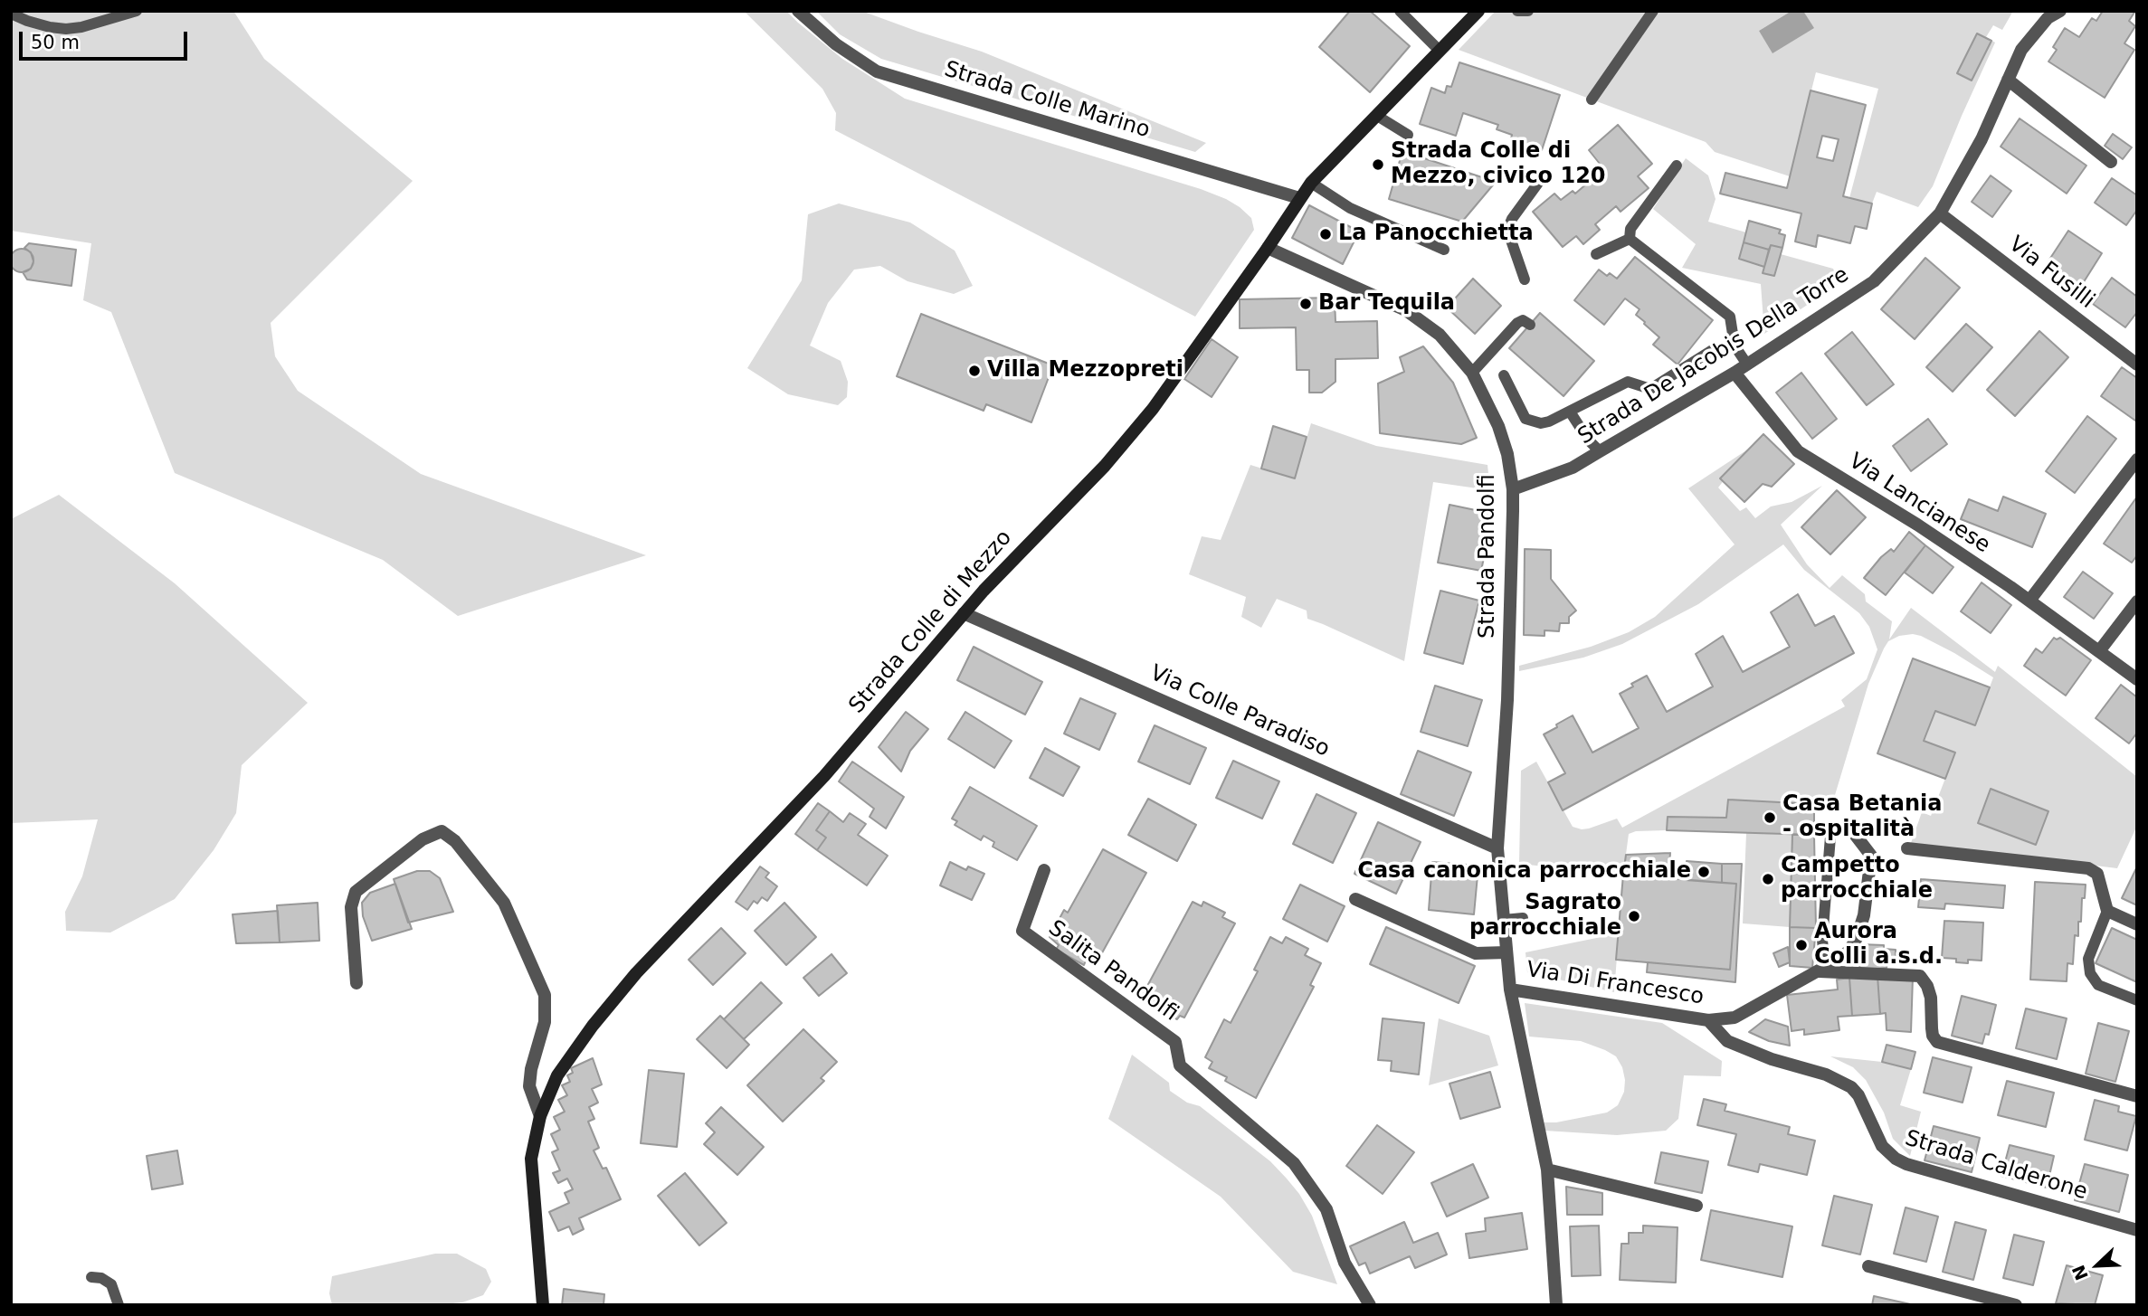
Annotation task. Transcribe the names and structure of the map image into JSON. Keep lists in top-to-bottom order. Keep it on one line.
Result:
{"streets":{"street":["Strada Colle Marino","Via Fusilli","Strada De Jacobis Della Torre","Via Lancianese","Strada Pandolfi","Strada Colle di Mezzo","Via Colle Paradiso","Salita Pandolfi","Via Di Francesco","Strada Calderone"]},"crossings":[["Strada Colle Marino","Strada Colle di Mezzo"],["Via Fusilli","Strada De Jacobis Della Torre"],["Strada De Jacobis Della Torre","Via Lancianese"],["Strada De Jacobis Della Torre","Strada Pandolfi"],["Strada Pandolfi","Strada Colle di Mezzo"],["Strada Pandolfi","Via Colle Paradiso"],["Strada Pandolfi","Via Di Francesco"],["Strada Colle di Mezzo","Via Colle Paradiso"],["Via Di Francesco","Strada Calderone"]],"places":["Strada Colle di Mezzo, civico 120","La Panocchietta","Bar Tequila","Villa Mezzopreti","Casa Betania - ospitalità","Casa canonica parrocchiale","Campetto parrocchiale","Sagrato parrocchiale","Aurora Colli a.s.d."],"scale_bar":"50 m","north":"bottom left"}
